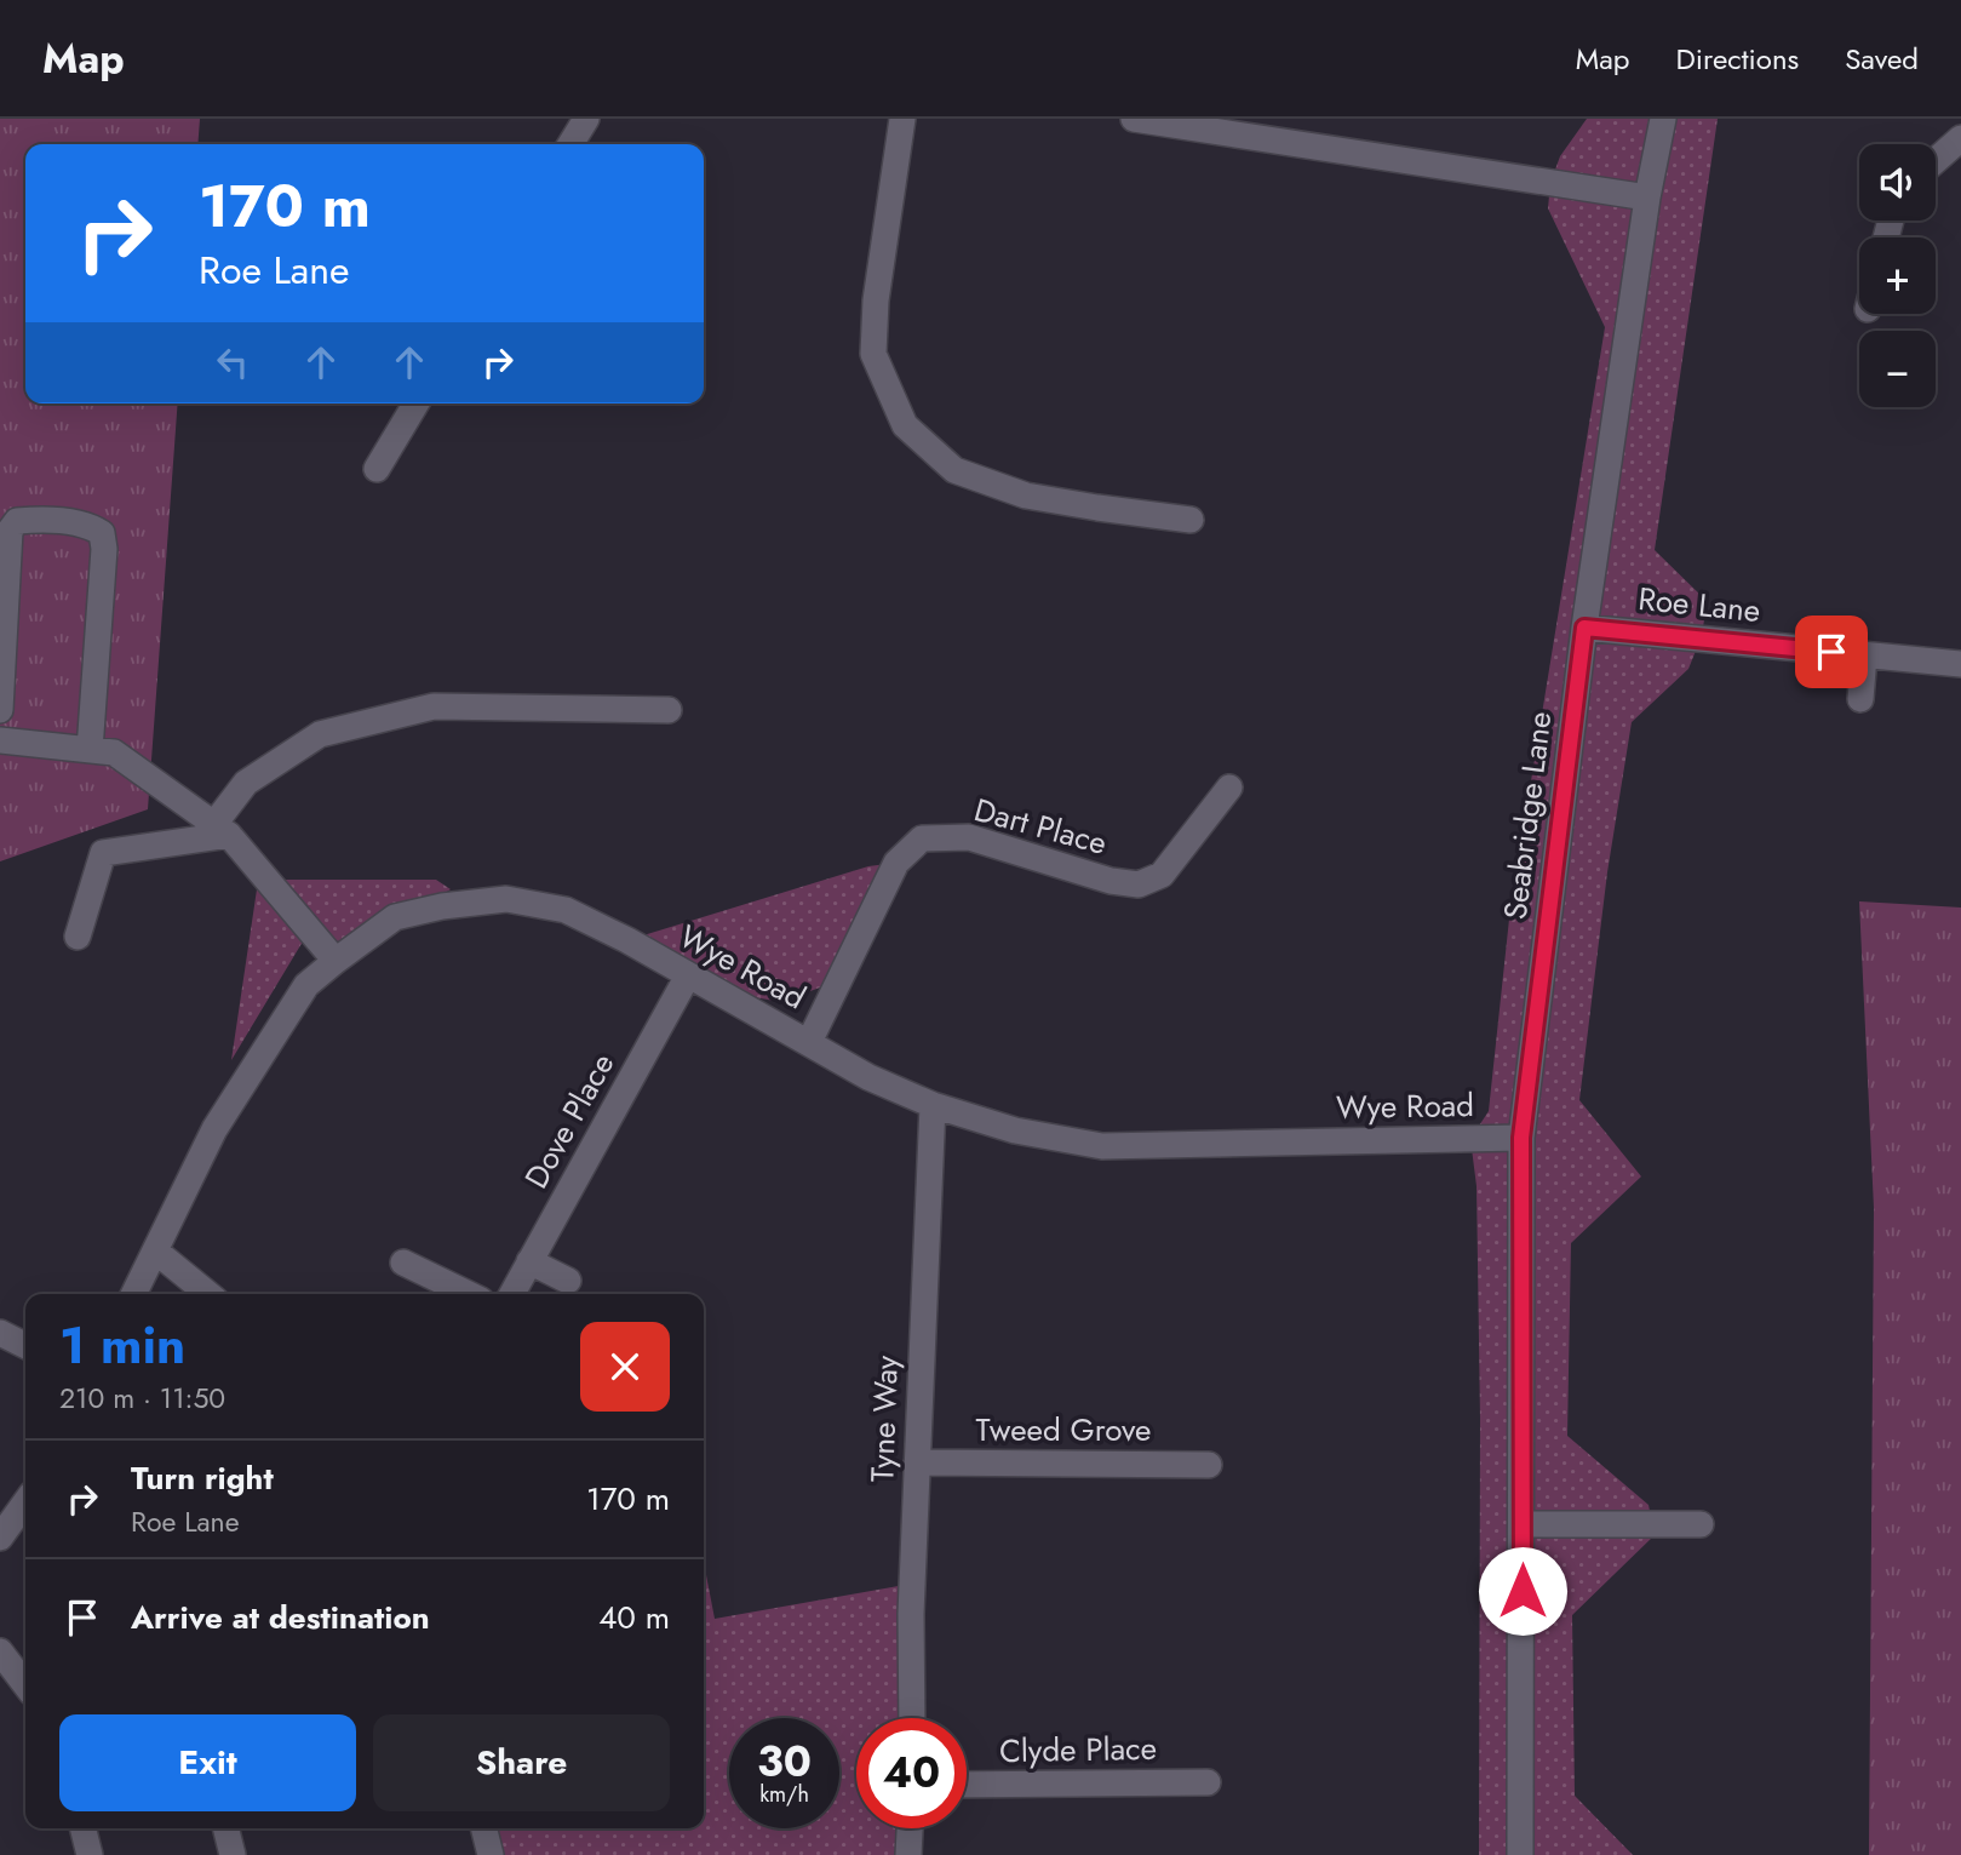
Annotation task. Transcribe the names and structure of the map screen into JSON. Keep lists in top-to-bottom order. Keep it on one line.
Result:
{"streets":{"street":["Roe Lane","Seabridge Lane","Dart Place","Wye Road","Dove Place","Tyne Way","Tweed Grove","Clyde Place"]},"crossings":[["Roe Lane","Seabridge Lane"],["Seabridge Lane","Wye Road"],["Dart Place","Wye Road"],["Wye Road","Dove Place"],["Wye Road","Tyne Way"],["Tyne Way","Tweed Grove"]],"page":{"header":"Map","nav":["Map","Directions","Saved"],"map_buttons":["+","−"],"turn":["170 m","Roe Lane"],"heading":["1 min","210 m · 11:50"],"list":[{"name":"Turn right","note":"Roe Lane","value":"170 m"},{"name":"Arrive at destination","value":"40 m"}],"buttons":["Exit","Share"],"speed":"30 km/h","limit":"40"}}
